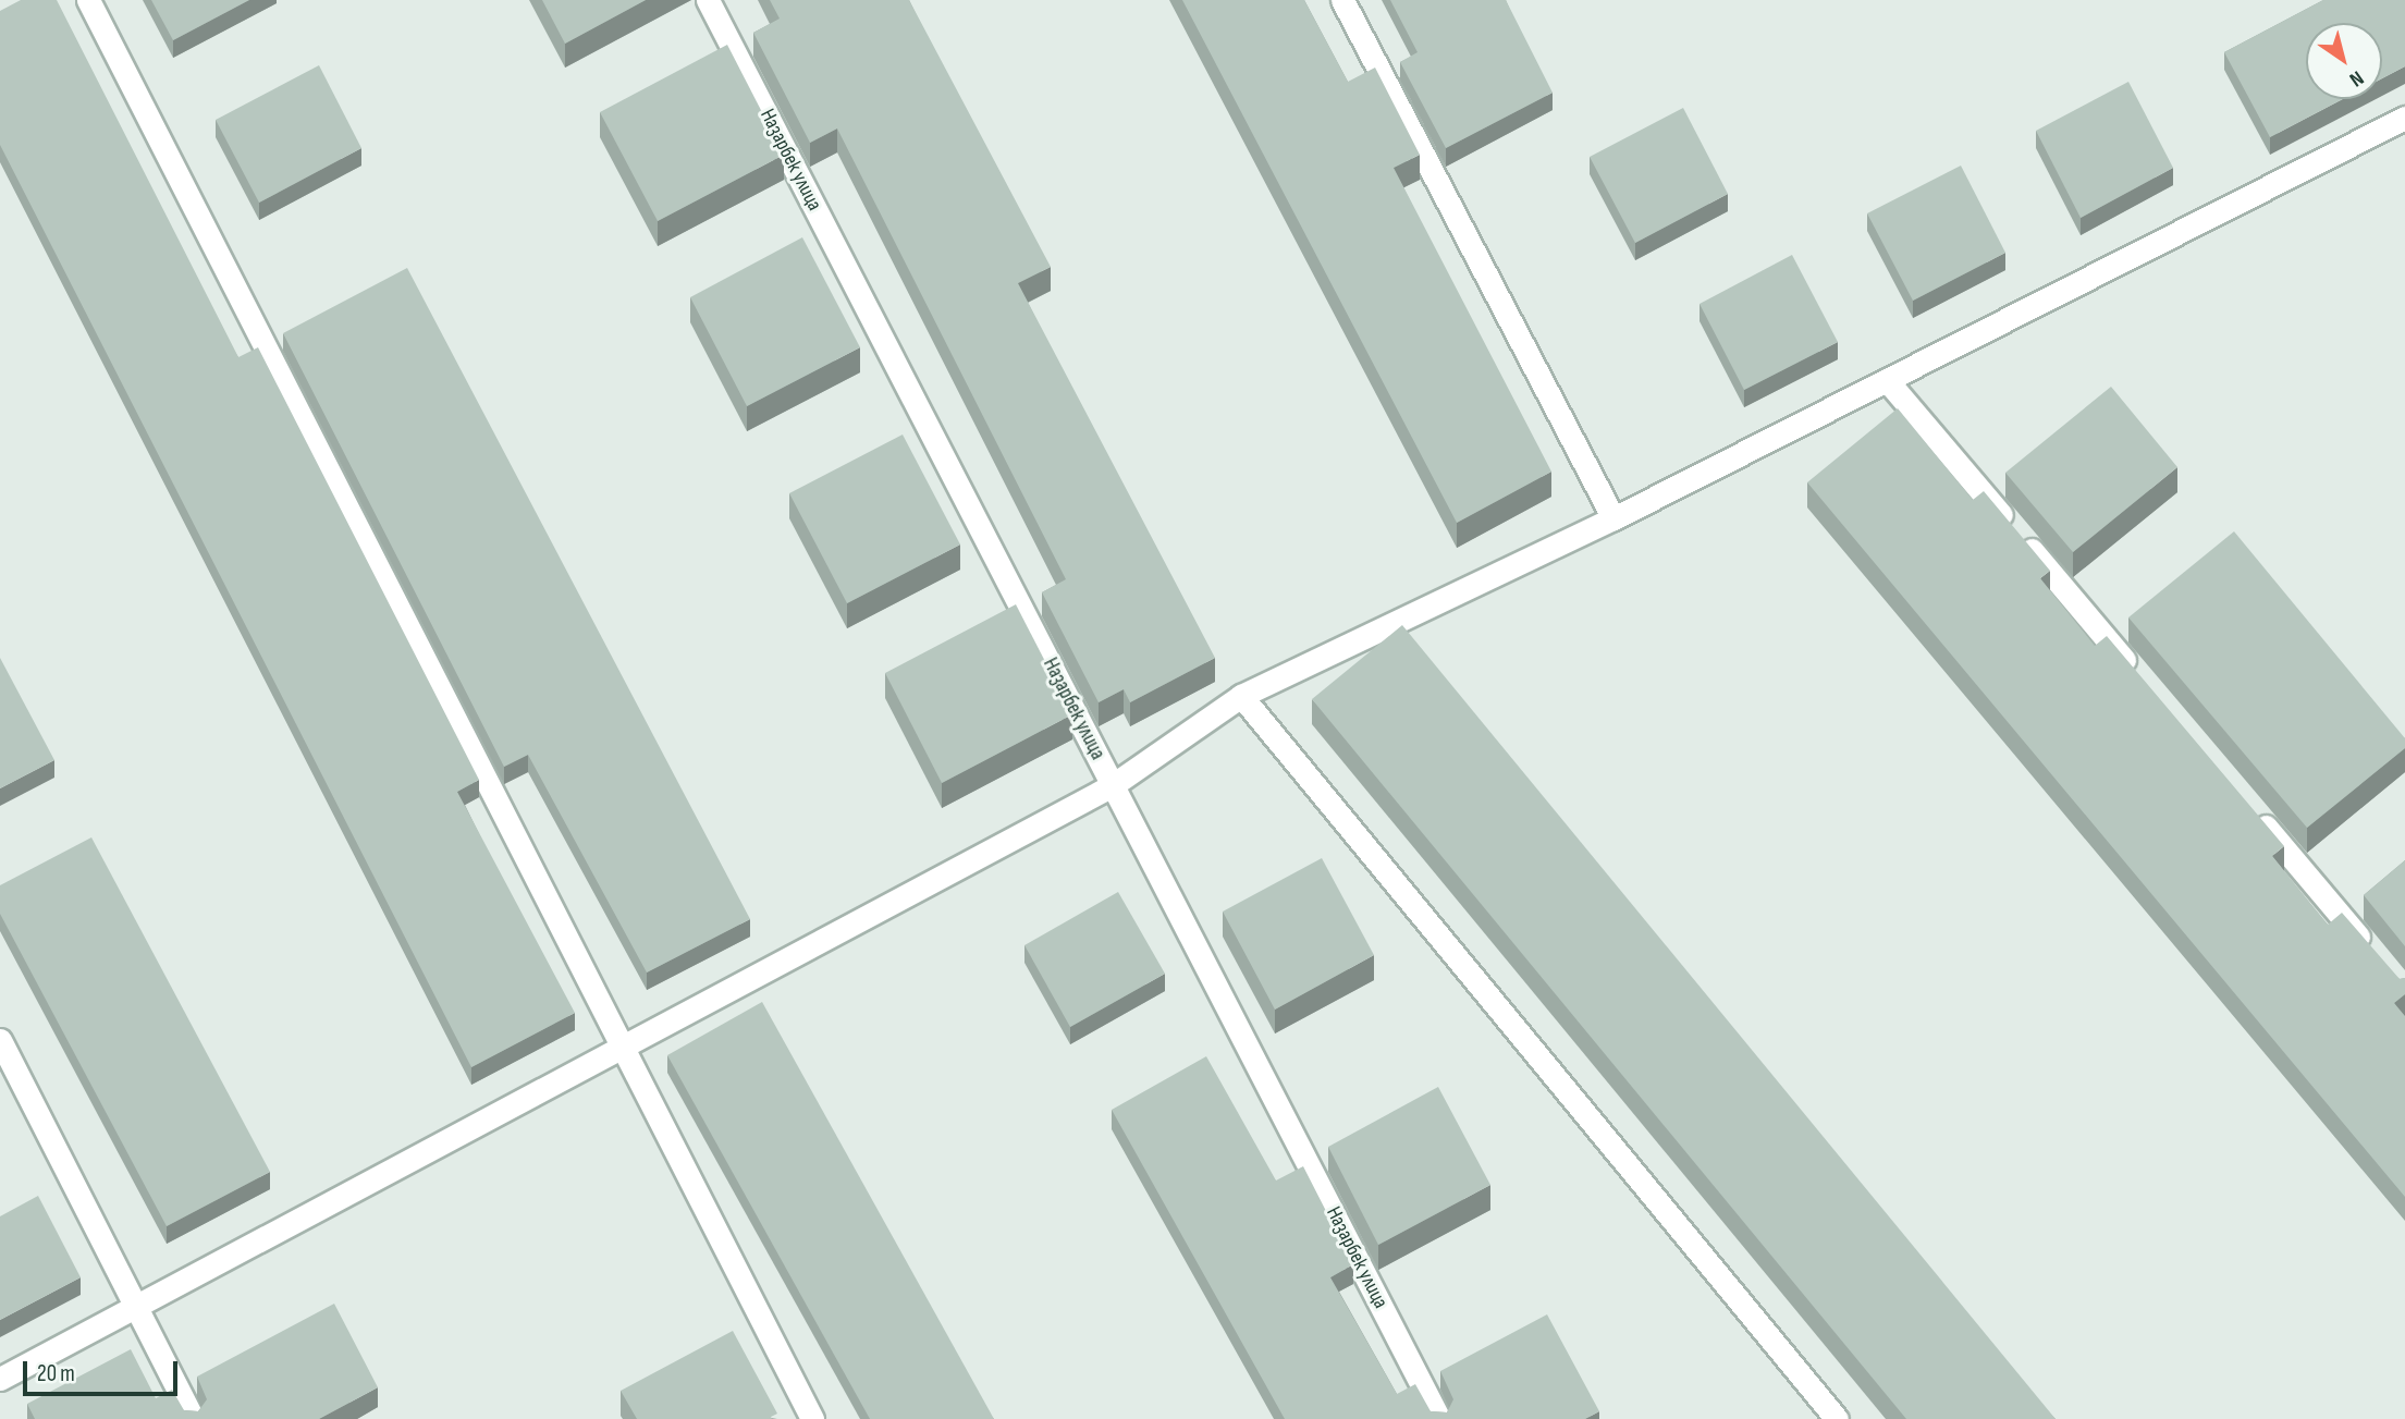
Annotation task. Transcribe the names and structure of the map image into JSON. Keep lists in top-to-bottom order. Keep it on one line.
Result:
{"streets":{"street":["Назарбек улица"]},"scale_bar":"20 m","north":"bottom right"}
